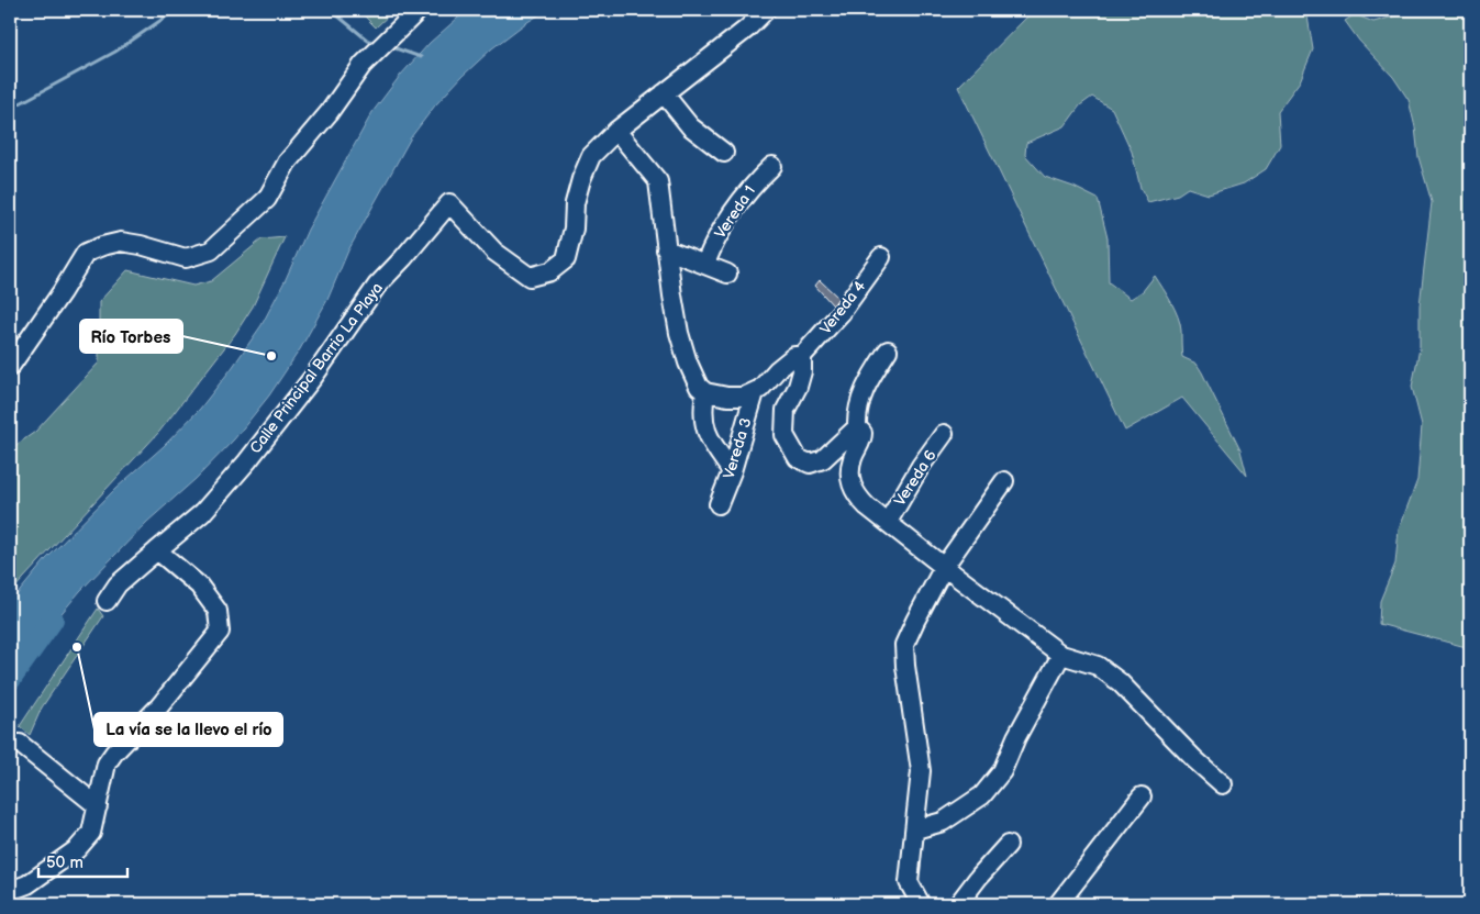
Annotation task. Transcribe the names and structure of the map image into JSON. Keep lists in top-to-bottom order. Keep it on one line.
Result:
{"streets":{"street":["Vereda 1","Vereda 4","Calle Principal Barrio La Playa","Vereda 3","Vereda 6"]},"crossings":[["Vereda 4","Vereda 3"]],"places":["Río Torbes","La vía se la llevo el río"],"scale_bar":"50 m"}
